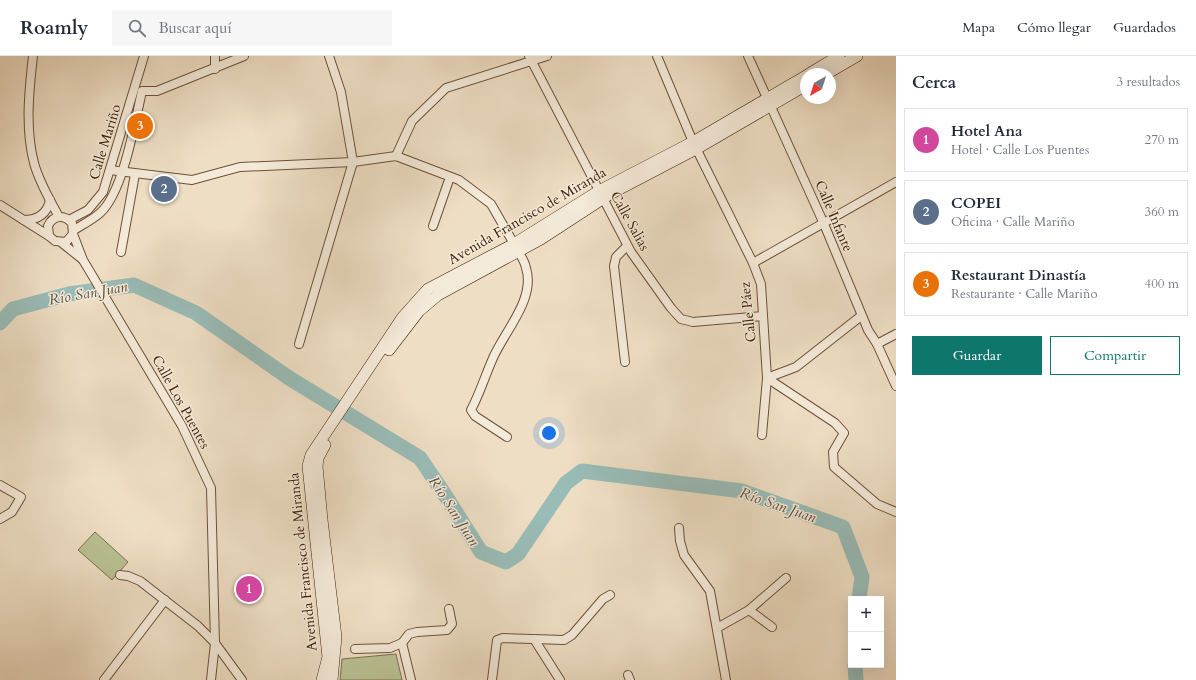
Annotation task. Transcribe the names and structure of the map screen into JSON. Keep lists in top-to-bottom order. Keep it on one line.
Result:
{"streets":{"main road":["Avenida Francisco de Miranda"],"street":["Calle Mariño","Calle Infante","Calle Salias","Calle Páez","Calle Los Puentes"]},"crossings":[["Avenida Francisco de Miranda","Calle Infante"],["Avenida Francisco de Miranda","Calle Salias"],["Avenida Francisco de Miranda","Calle Páez"],["Calle Salias","Calle Páez"]],"water":["Río San Juan"],"north":"bottom left","page":{"header":"Roamly","search":"Buscar aquí","nav":["Mapa","Cómo llegar","Guardados"],"heading":["Cerca","3 resultados"],"list":[{"mark":"1","name":"Hotel Ana","note":"Hotel · Calle Los Puentes","value":"270 m"},{"mark":"2","name":"COPEI","note":"Oficina · Calle Mariño","value":"360 m"},{"mark":"3","name":"Restaurant Dinastía","note":"Restaurante · Calle Mariño","value":"400 m"}],"pins":["3","2","1"],"buttons":["Guardar","Compartir"],"map_buttons":["+","−"]}}
